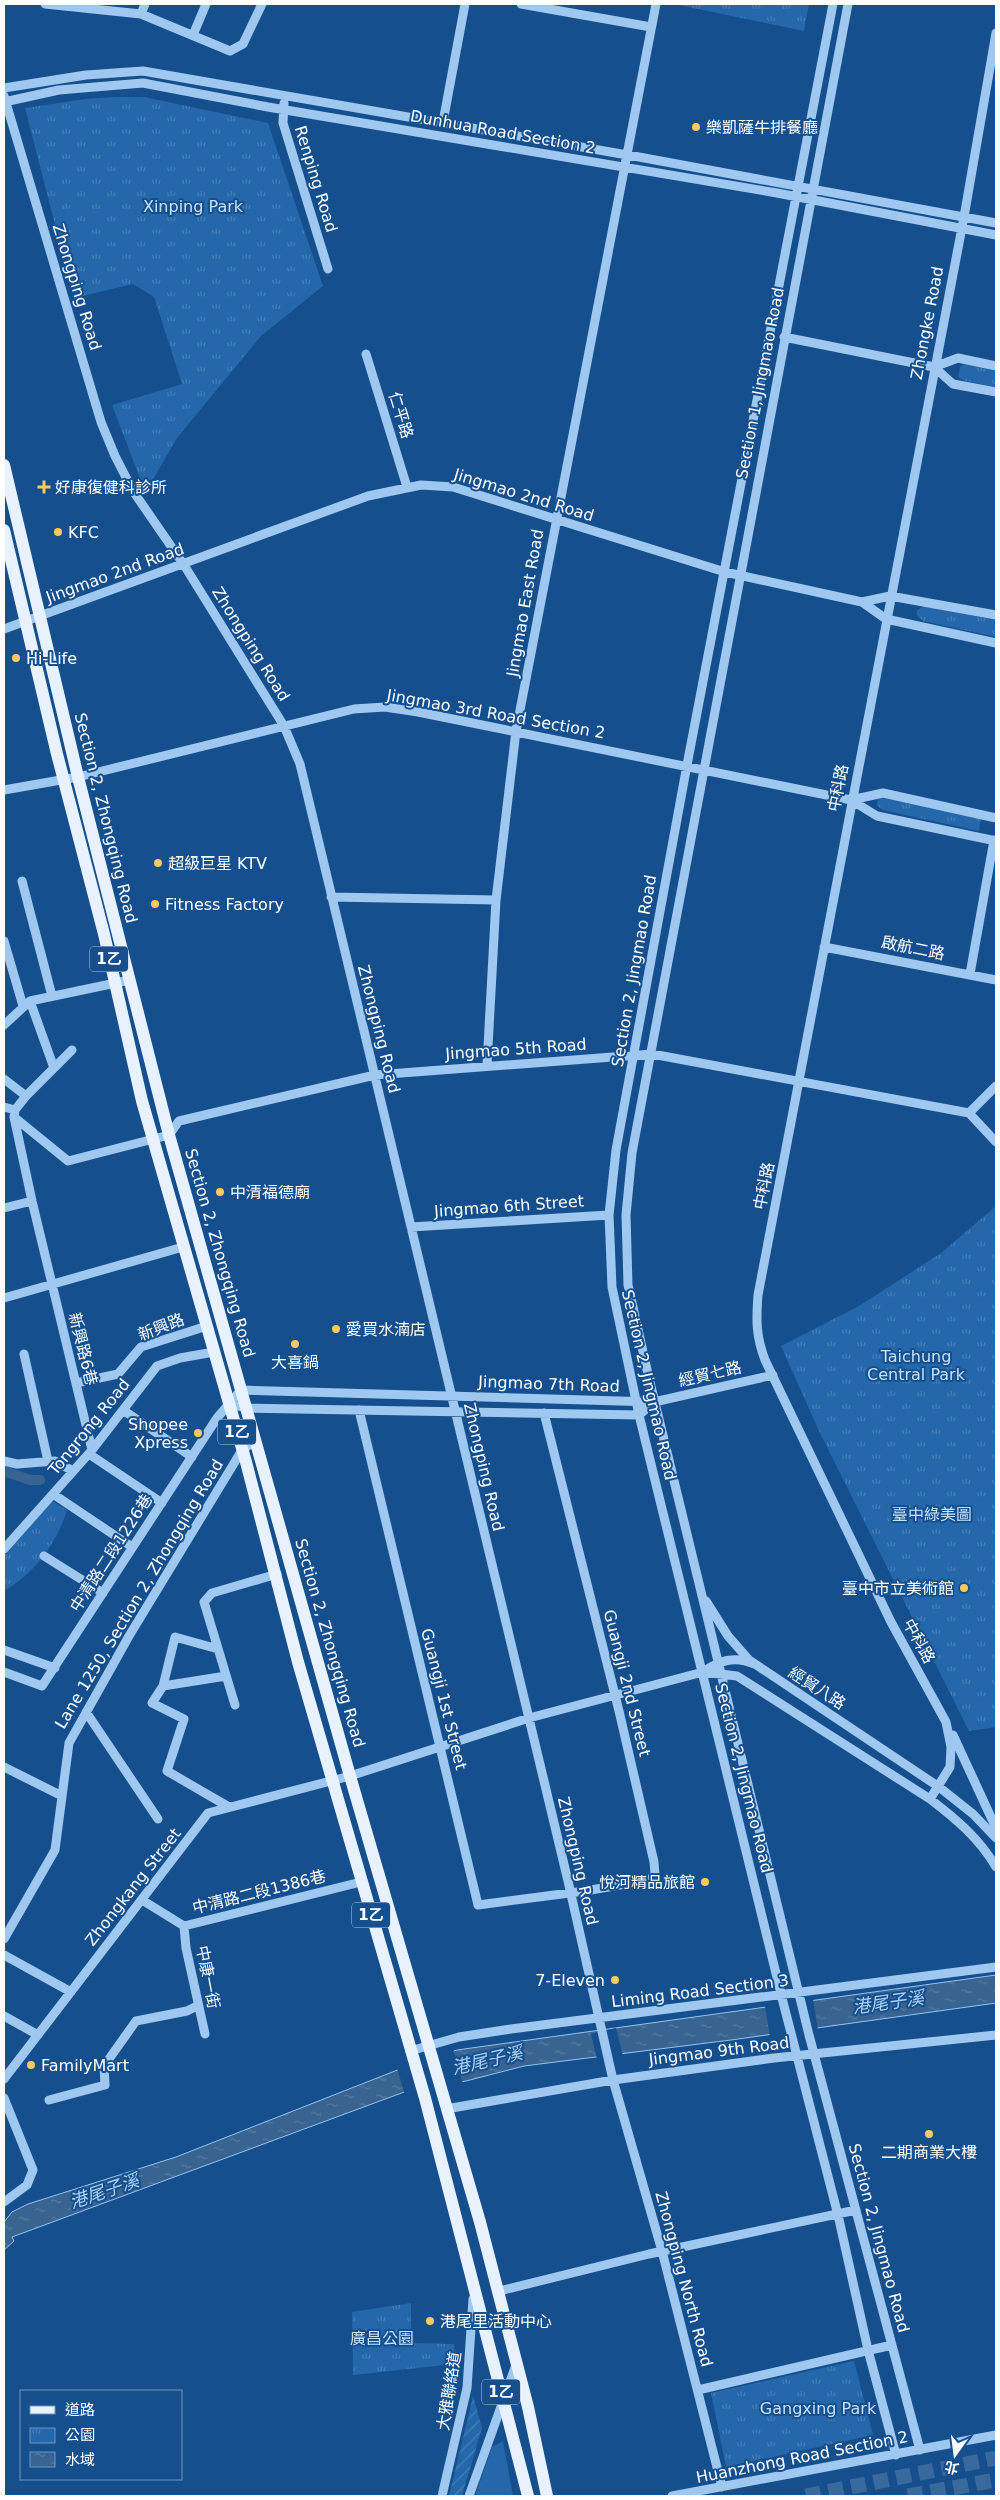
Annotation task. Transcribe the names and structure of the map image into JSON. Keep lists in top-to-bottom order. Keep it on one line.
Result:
{"streets":{"main road":["Section 2, Zhongqing Road","1乙"],"street":["Dunhua Road Section 2","Renping Road","Zhongping Road","Zhongke Road","Section 1, Jingmao Road","仁平路","Jingmao 2nd Road","Jingmao East Road","Jingmao 3rd Road Section 2","中科路","啟航二路","Section 2, Jingmao Road","Jingmao 5th Road","Jingmao 6th Street","新興路","新興路6巷","經貿七路","Jingmao 7th Road","Tongrong Road","中清路二段1226巷","Lane 1250, Section 2, Zhongqing Road","Guangji 2nd Street","經貿八路","Guangji 1st Street","Zhongkang Street","中清路二段1386巷","中康一街","Liming Road Section 3","Jingmao 9th Road","Zhongping North Road","大雅聯絡道","Huanzhong Road Section 2"]},"crossings":[["Dunhua Road Section 2","Renping Road"],["Dunhua Road Section 2","Zhongping Road"],["Dunhua Road Section 2","Zhongke Road"],["Dunhua Road Section 2","Section 1, Jingmao Road"],["Dunhua Road Section 2","Jingmao East Road"],["Zhongping Road","Jingmao 2nd Road"],["Zhongping Road","Jingmao 3rd Road Section 2"],["Zhongping Road","Jingmao 5th Road"],["Zhongping Road","Jingmao 6th Street"],["Zhongping Road","Jingmao 7th Road"],["Zhongping Road","Guangji 2nd Street"],["Zhongping Road","Guangji 1st Street"],["Zhongping Road","Zhongkang Street"],["Zhongping Road","Liming Road Section 3"],["Zhongping Road","Zhongping North Road"],["Zhongke Road","Jingmao 2nd Road"],["Zhongke Road","中科路"],["Section 1, Jingmao Road","Jingmao 2nd Road"],["Section 1, Jingmao Road","Jingmao 3rd Road Section 2"],["Section 1, Jingmao Road","Section 2, Jingmao Road"],["仁平路","Jingmao 2nd Road"],["Jingmao 2nd Road","Jingmao East Road"],["Jingmao 2nd Road","中科路"],["Jingmao 2nd Road","Section 2, Zhongqing Road"],["Jingmao East Road","Jingmao 3rd Road Section 2"],["Jingmao East Road","Jingmao 5th Road"],["Jingmao 3rd Road Section 2","中科路"],["Jingmao 3rd Road Section 2","Section 2, Zhongqing Road"],["Jingmao 3rd Road Section 2","Section 2, Jingmao Road"],["中科路","啟航二路"],["中科路","Jingmao 5th Road"],["中科路","經貿七路"],["中科路","經貿八路"],["Section 2, Zhongqing Road","1乙"],["Section 2, Zhongqing Road","Jingmao 5th Road"],["Section 2, Zhongqing Road","新興路"],["Section 2, Zhongqing Road","Jingmao 7th Road"],["Section 2, Zhongqing Road","Tongrong Road"],["Section 2, Zhongqing Road","中清路二段1226巷"],["Section 2, Zhongqing Road","Lane 1250, Section 2, Zhongqing Road"],["Section 2, Zhongqing Road","Zhongkang Street"],["Section 2, Zhongqing Road","中清路二段1386巷"],["Section 2, Zhongqing Road","Liming Road Section 3"],["1乙","Liming Road Section 3"],["1乙","Jingmao 9th Road"],["1乙","大雅聯絡道"],["Section 2, Jingmao Road","Jingmao 5th Road"],["Section 2, Jingmao Road","Jingmao 6th Street"],["Section 2, Jingmao Road","經貿七路"],["Section 2, Jingmao Road","Jingmao 7th Road"],["Section 2, Jingmao Road","經貿八路"],["Section 2, Jingmao Road","Zhongkang Street"],["Section 2, Jingmao Road","Liming Road Section 3"],["Section 2, Jingmao Road","Jingmao 9th Road"],["Section 2, Jingmao Road","Huanzhong Road Section 2"],["Jingmao 5th Road","新興路6巷"],["新興路","新興路6巷"],["新興路6巷","Tongrong Road"],["經貿七路","Jingmao 7th Road"],["Jingmao 7th Road","中清路二段1226巷"],["Jingmao 7th Road","Guangji 2nd Street"],["Jingmao 7th Road","Guangji 1st Street"],["Guangji 2nd Street","Guangji 1st Street"],["Guangji 2nd Street","Zhongkang Street"],["Guangji 1st Street","Zhongkang Street"],["Zhongkang Street","中清路二段1386巷"],["中清路二段1386巷","中康一街"],["Jingmao 9th Road","Zhongping North Road"],["Zhongping North Road","Huanzhong Road Section 2"]],"water":["港尾子溪"],"parks":["Xinping Park","Taichung Central Park","臺中綠美圖","廣昌公園","Gangxing Park"],"places":{"other":["樂凱薩牛排餐廳","KFC","Hi-Life","超級巨星 KTV","Fitness Factory","中清福德廟","愛買水湳店","大喜鍋","Shopee Xpress","臺中市立美術館","悅河精品旅館","7-Eleven","FamilyMart","二期商業大樓","港尾里活動中心"],"health":["好康復健科診所"]},"legend":["道路","公園","水域"],"north":"bottom"}
